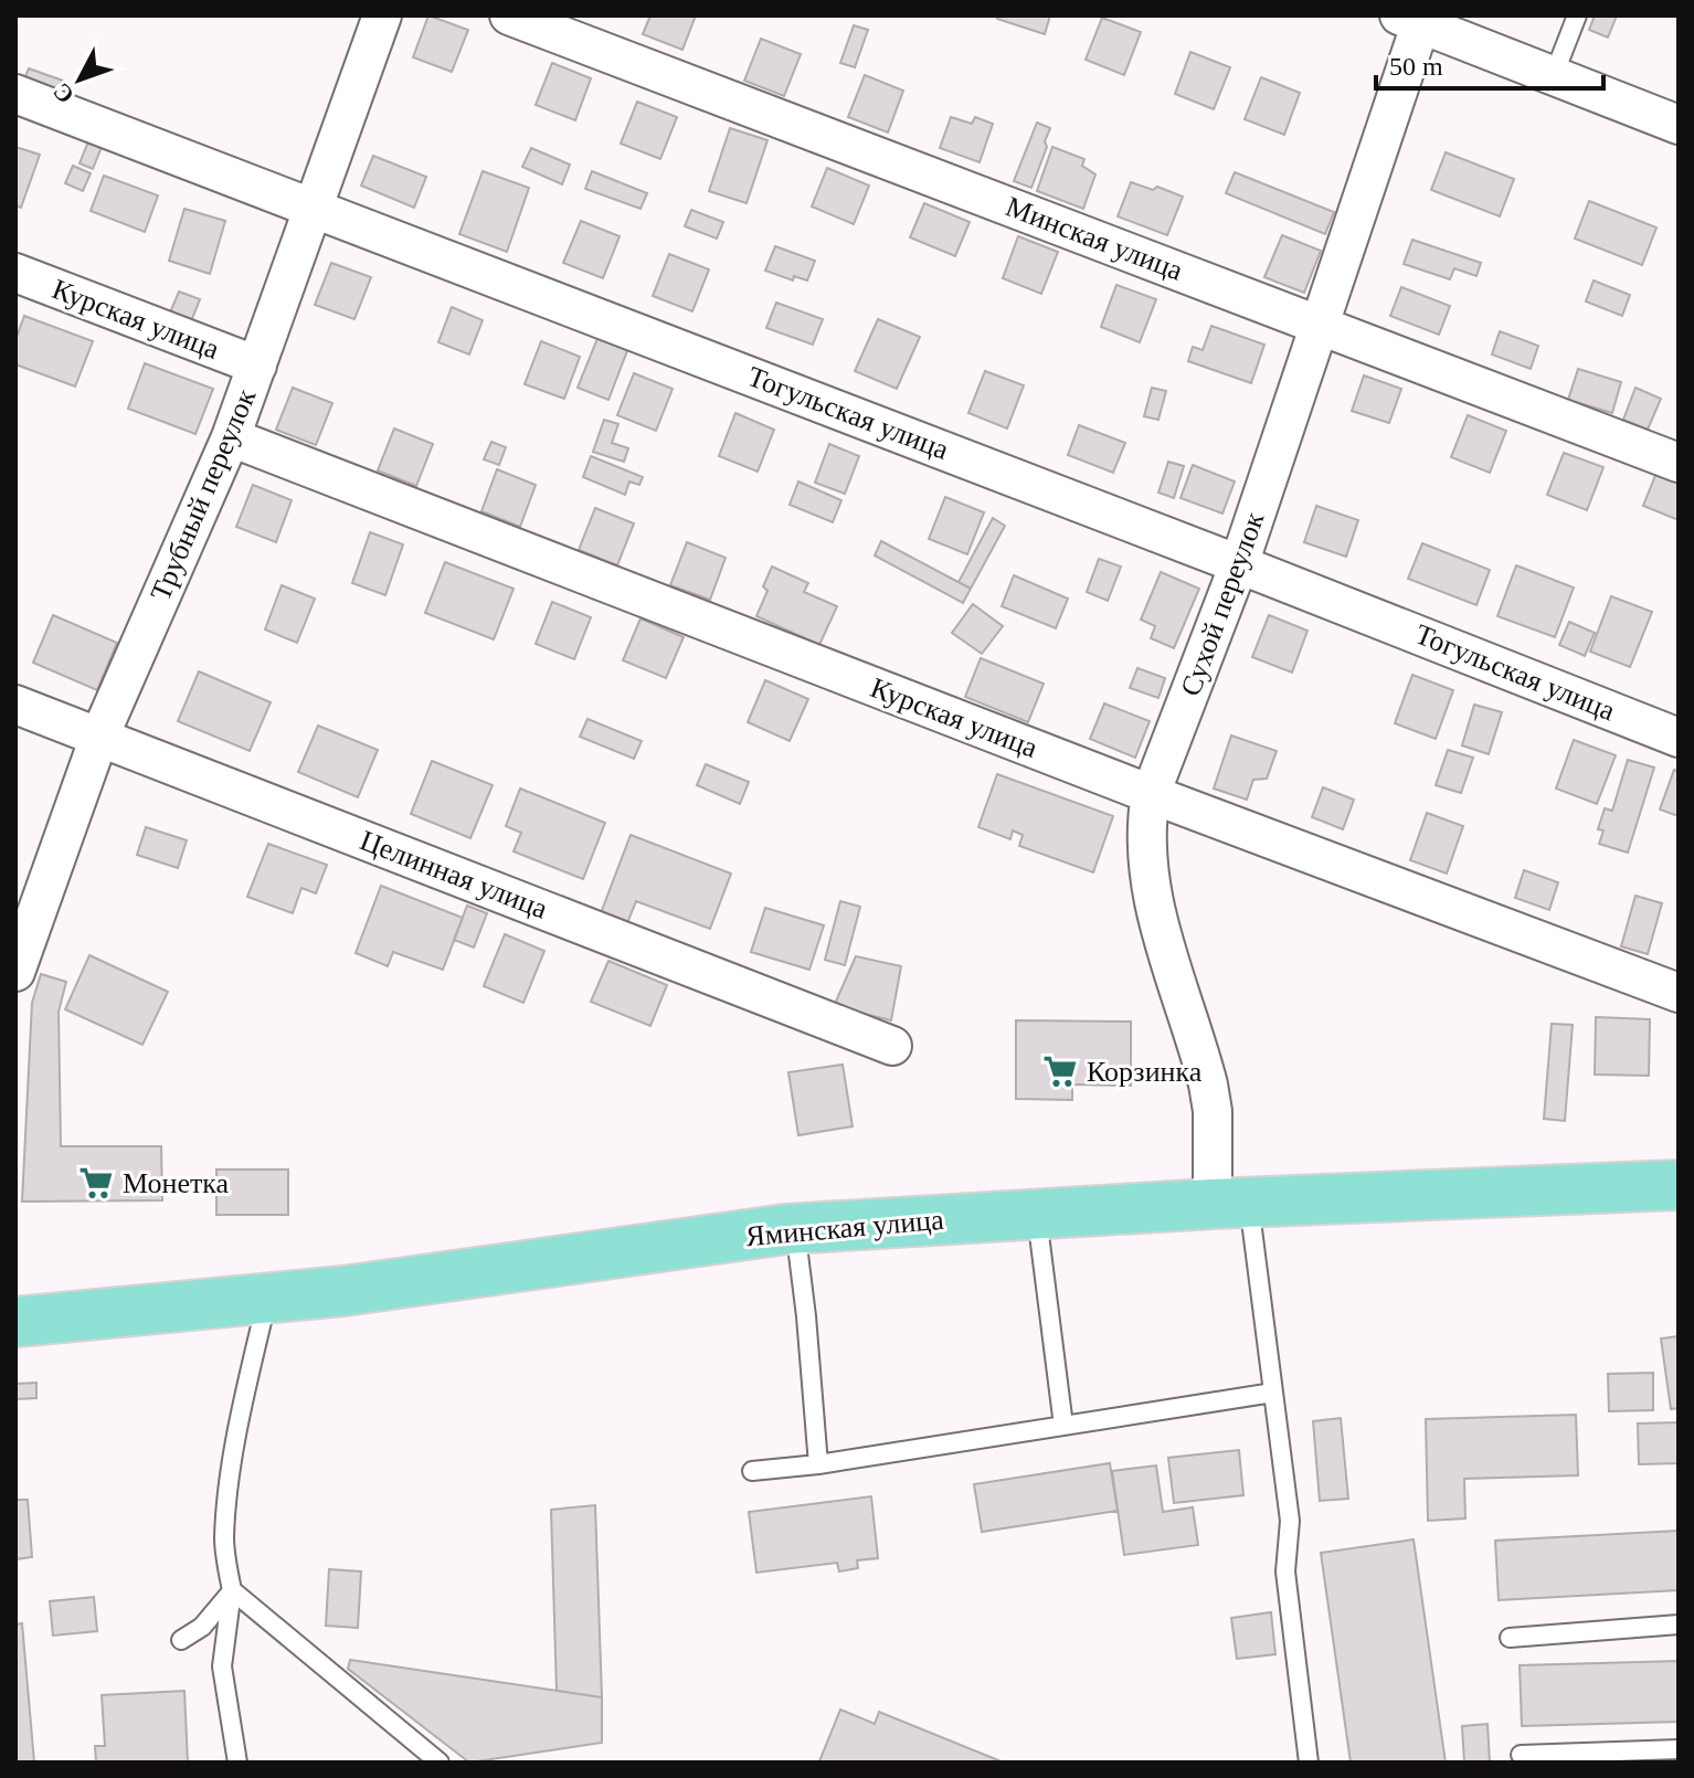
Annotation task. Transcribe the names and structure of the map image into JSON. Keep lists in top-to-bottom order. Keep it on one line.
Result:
{"streets":{"main road":["Яминская улица"],"street":["Минская улица","Курская улица","Тогульская улица","Трубный переулок","Сухой переулок","Целинная улица"]},"crossings":[["Минская улица","Сухой переулок"],["Курская улица","Трубный переулок"],["Курская улица","Сухой переулок"],["Тогульская улица","Трубный переулок"],["Тогульская улица","Сухой переулок"],["Трубный переулок","Целинная улица"],["Сухой переулок","Яминская улица"]],"places":{"supermarket":["Корзинка","Монетка"]},"scale_bar":"50 m","north":"bottom left"}
